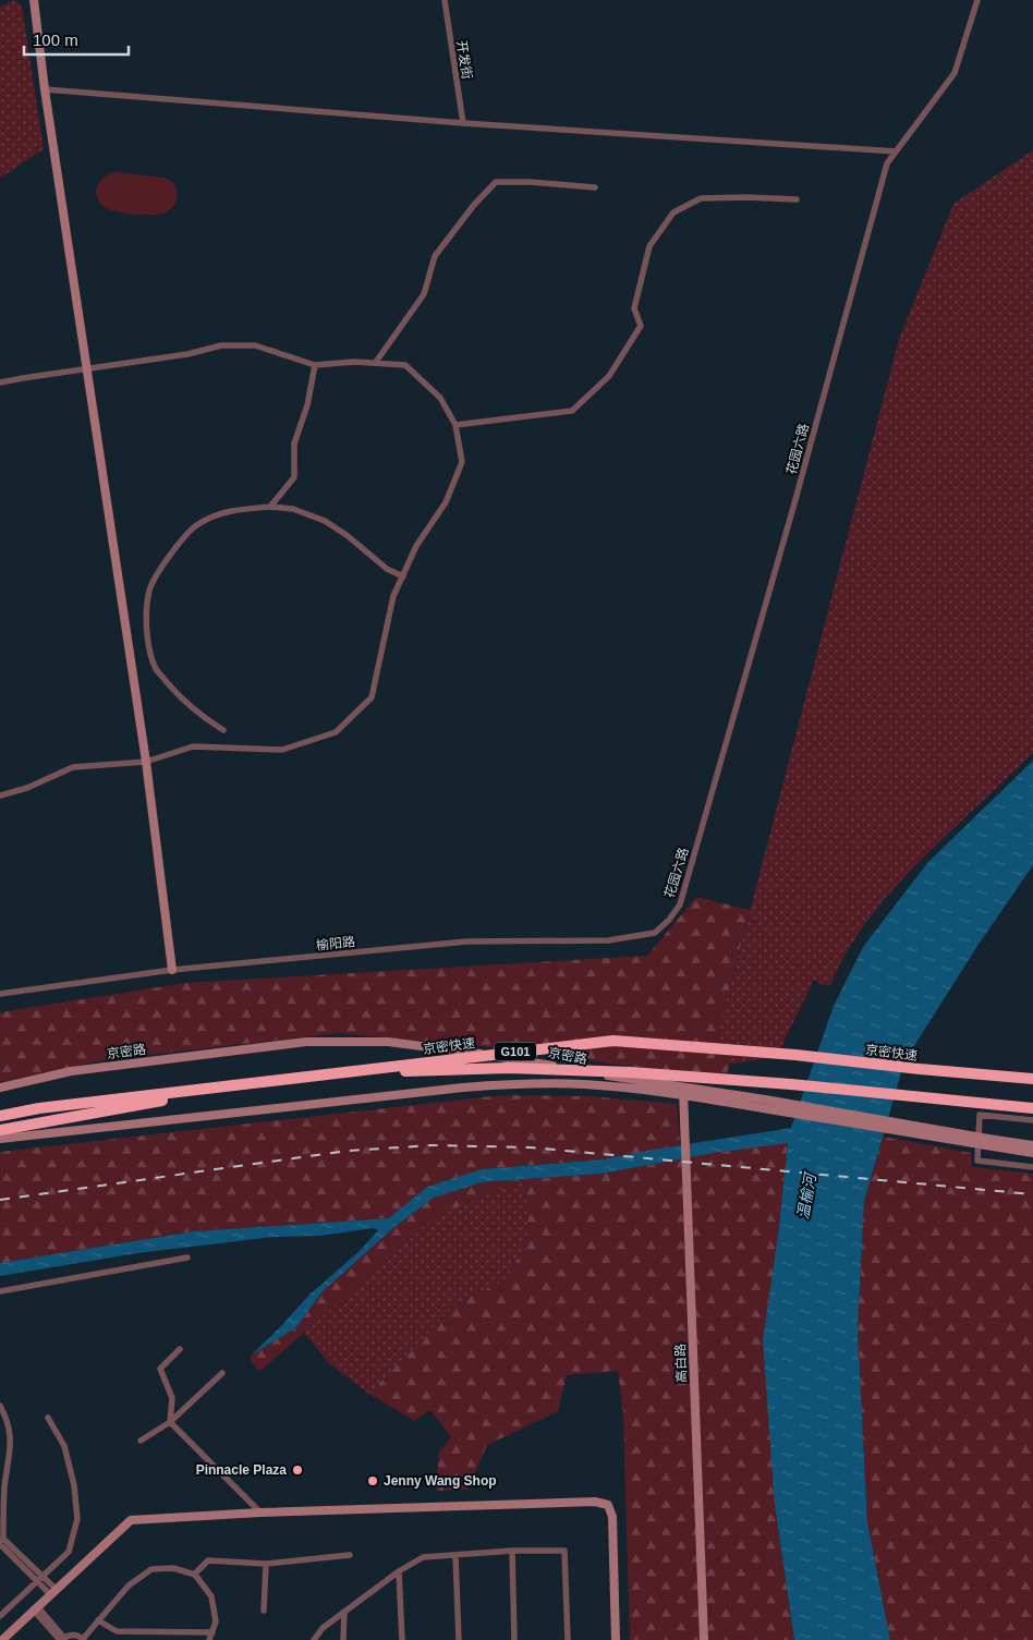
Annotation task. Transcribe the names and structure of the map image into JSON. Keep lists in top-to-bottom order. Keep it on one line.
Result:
{"streets":{"highway":["京密快速","G101"],"main road":["京密路","高白路"],"street":["开发街","花园六路","榆阳路"]},"crossings":[["花园六路","榆阳路"],["京密路","高白路"]],"water":["温榆河"],"places":["Pinnacle Plaza","Jenny Wang Shop"],"scale_bar":"100 m"}
